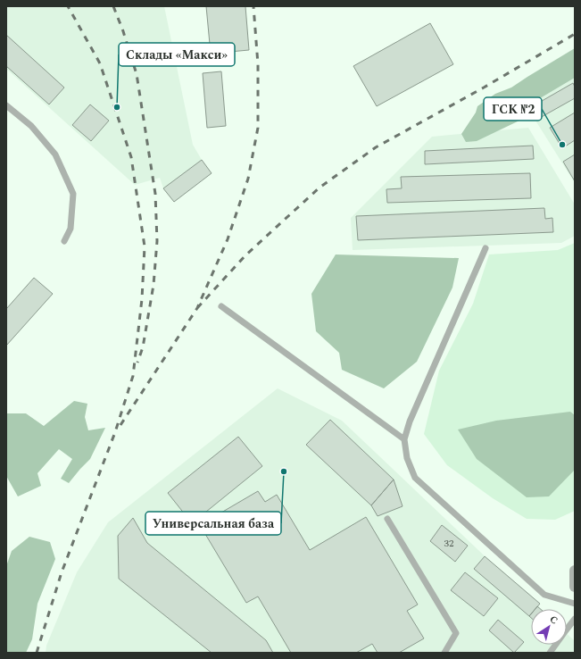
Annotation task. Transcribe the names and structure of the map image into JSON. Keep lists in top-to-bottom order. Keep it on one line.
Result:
{"places":["Склады «Макси»","ГСК №2","Универсальная база"],"house_numbers":["32"],"north":"top right"}
